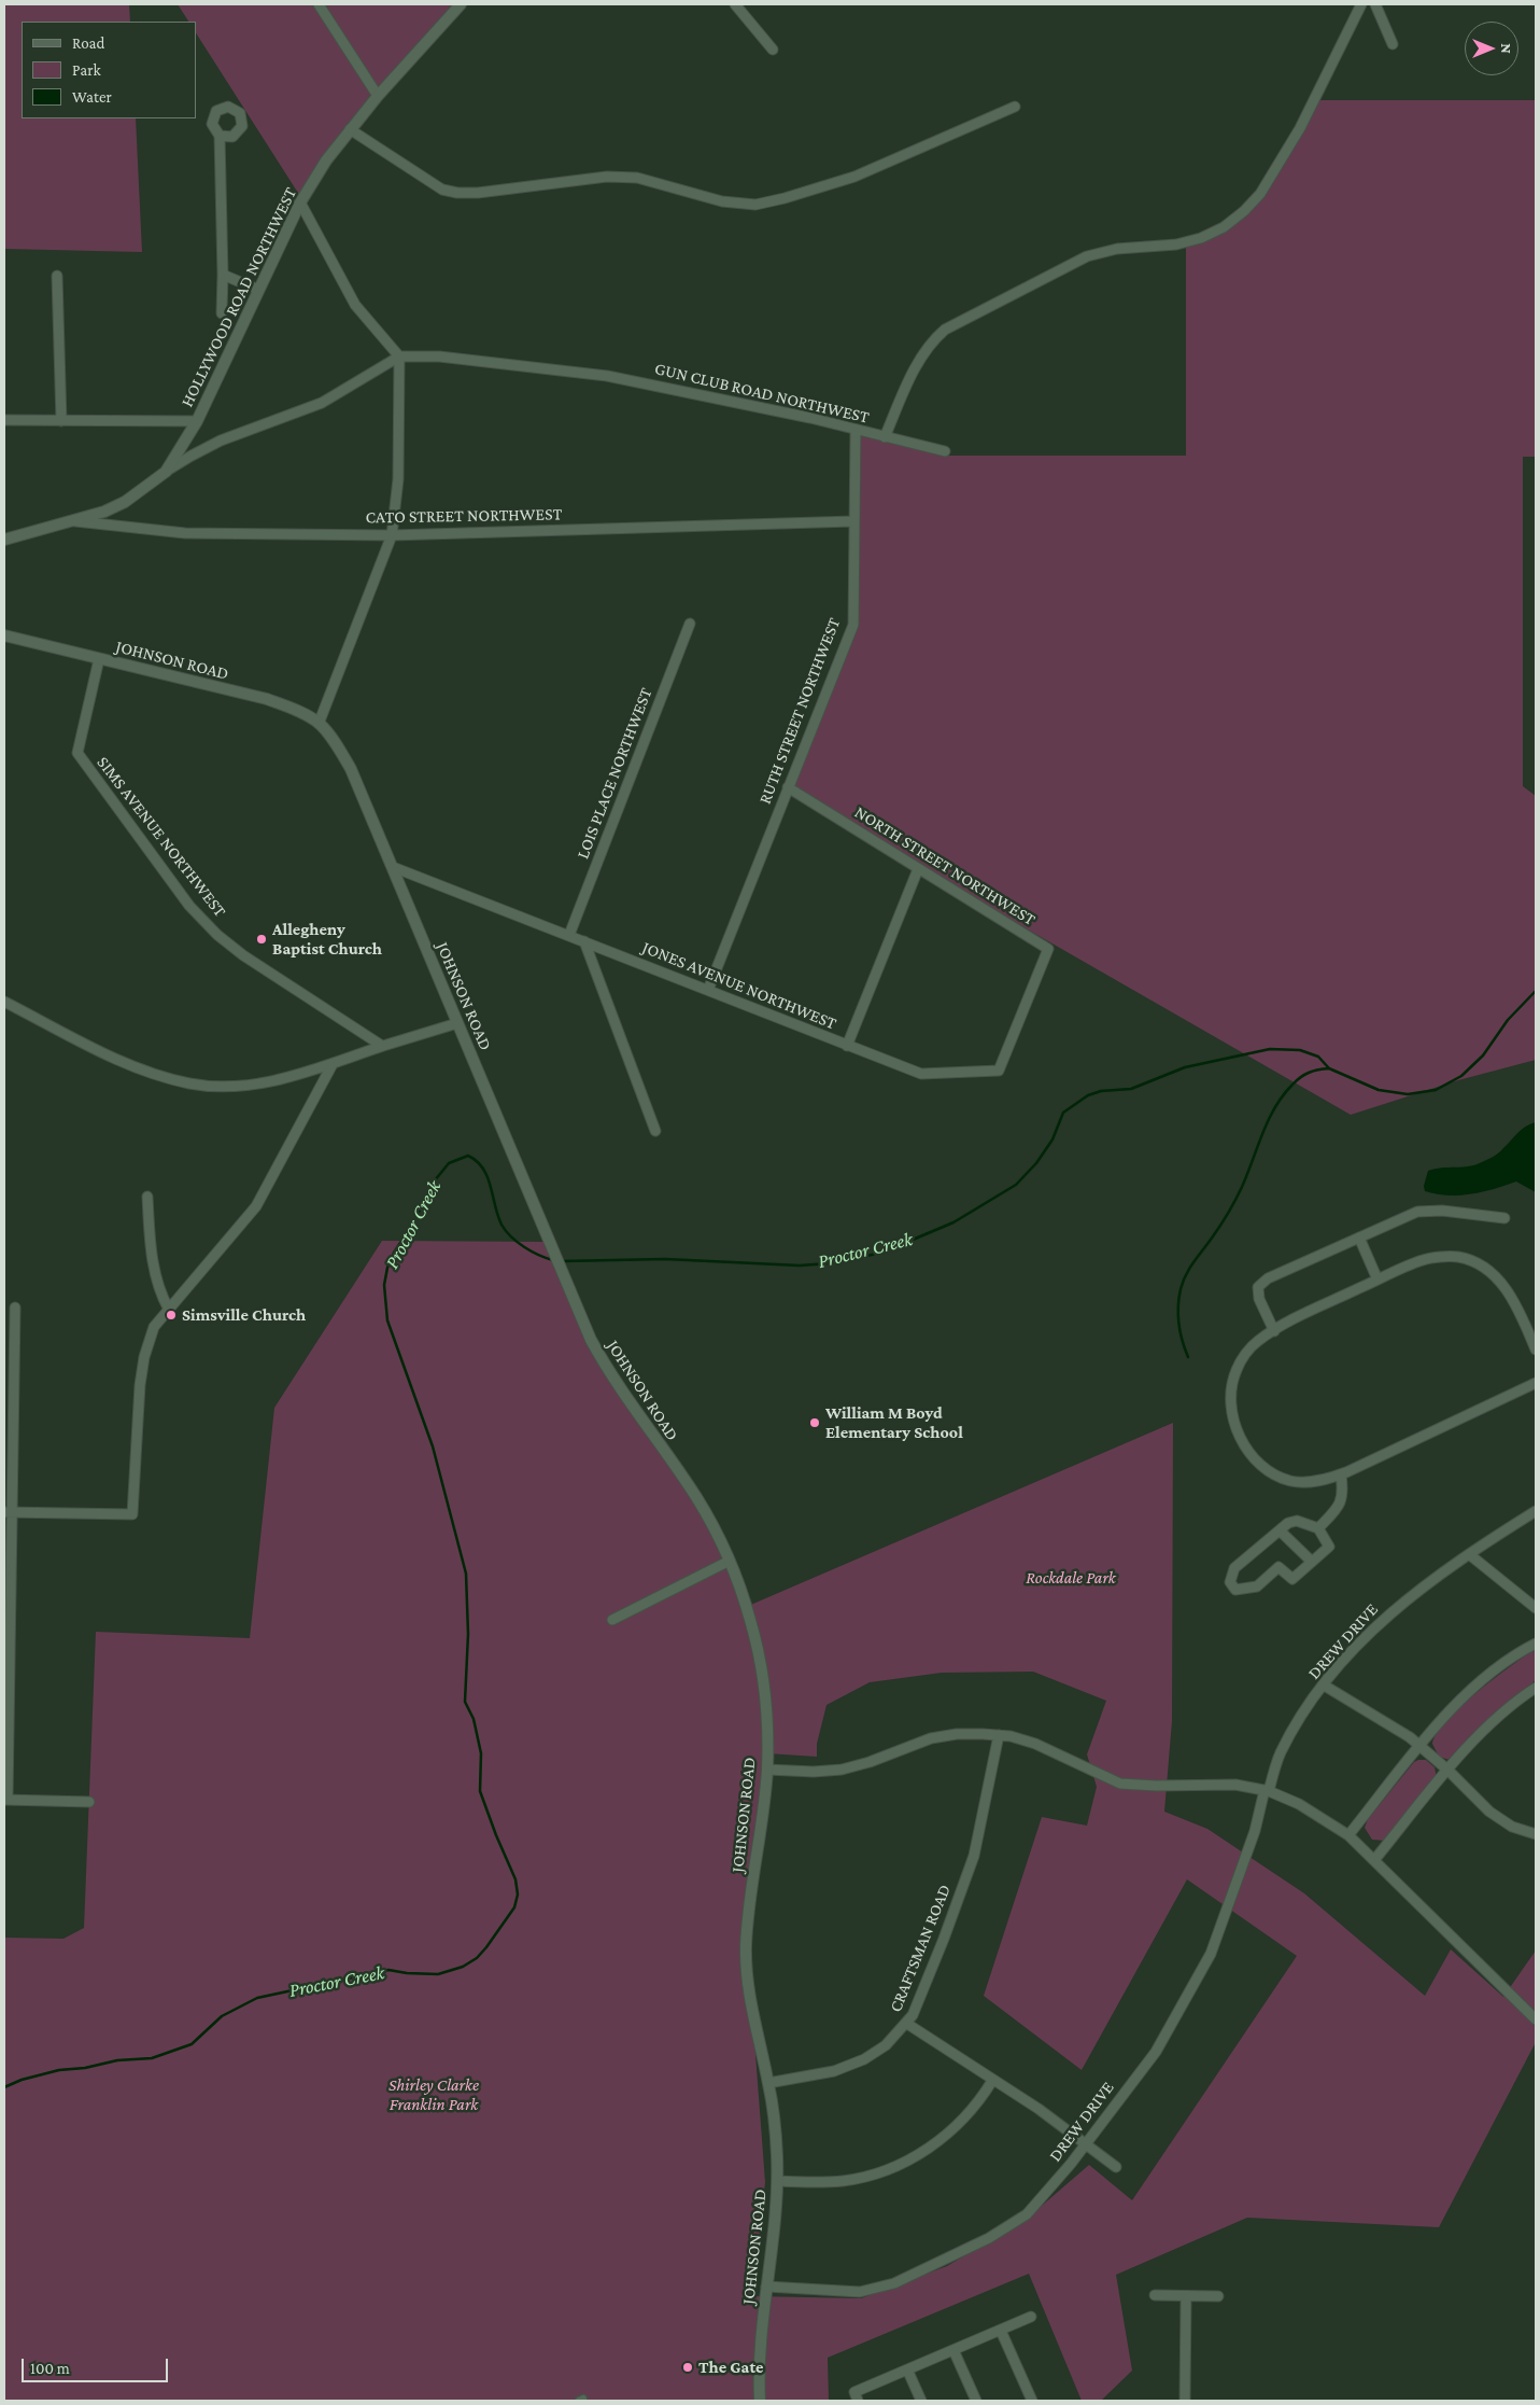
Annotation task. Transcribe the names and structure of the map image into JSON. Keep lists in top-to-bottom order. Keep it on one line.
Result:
{"streets":{"street":["HOLLYWOOD ROAD NORTHWEST","GUN CLUB ROAD NORTHWEST","CATO STREET NORTHWEST","JOHNSON ROAD","RUTH STREET NORTHWEST","LOIS PLACE NORTHWEST","SIMS AVENUE NORTHWEST","NORTH STREET NORTHWEST","JONES AVENUE NORTHWEST","DREW DRIVE","CRAFTSMAN ROAD"]},"crossings":[["HOLLYWOOD ROAD NORTHWEST","CATO STREET NORTHWEST"],["GUN CLUB ROAD NORTHWEST","RUTH STREET NORTHWEST"],["CATO STREET NORTHWEST","RUTH STREET NORTHWEST"],["JOHNSON ROAD","SIMS AVENUE NORTHWEST"],["JOHNSON ROAD","JONES AVENUE NORTHWEST"],["JOHNSON ROAD","DREW DRIVE"],["JOHNSON ROAD","CRAFTSMAN ROAD"],["RUTH STREET NORTHWEST","NORTH STREET NORTHWEST"],["RUTH STREET NORTHWEST","JONES AVENUE NORTHWEST"],["LOIS PLACE NORTHWEST","JONES AVENUE NORTHWEST"],["NORTH STREET NORTHWEST","JONES AVENUE NORTHWEST"]],"water":["Proctor Creek"],"parks":["Rockdale Park","Shirley Clarke Franklin Park"],"places":["Allegheny Baptist Church","Simsville Church","William M Boyd Elementary School","The Gate"],"legend":["Road","Park","Water"],"scale_bar":"100 m","north":"right"}
